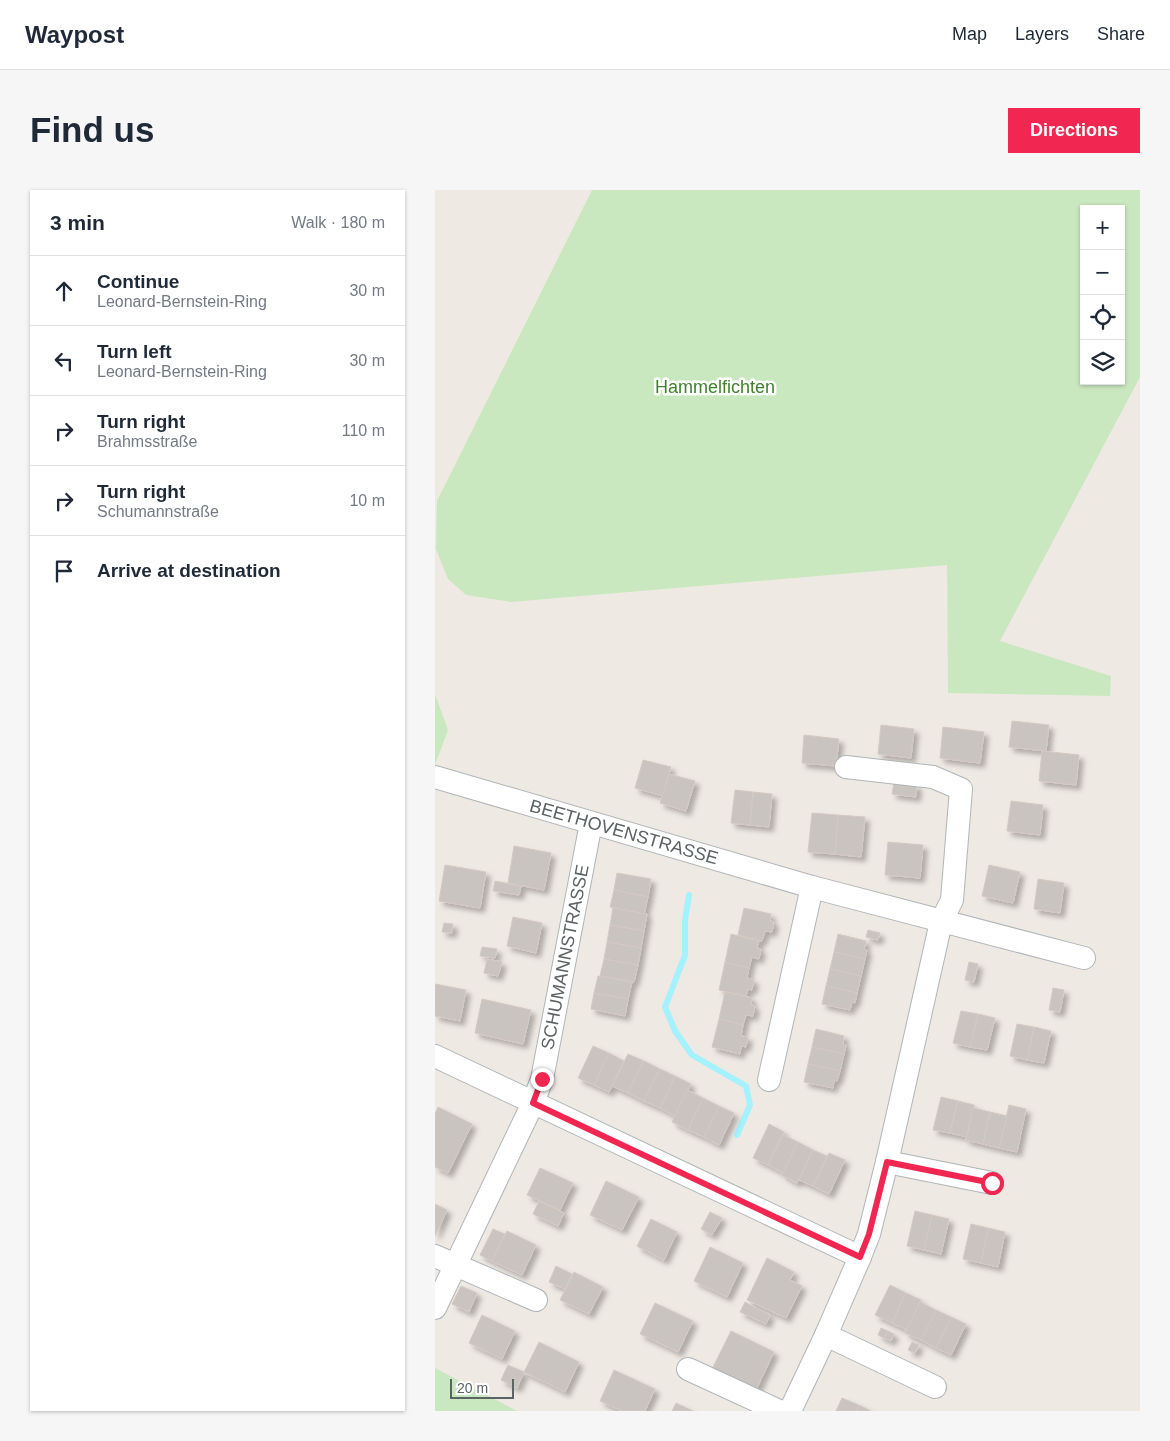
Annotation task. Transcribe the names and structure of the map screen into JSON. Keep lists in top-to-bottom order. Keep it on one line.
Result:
{"streets":{"street":["BEETHOVENSTRASSE","SCHUMANNSTRASSE"]},"crossings":[["BEETHOVENSTRASSE","SCHUMANNSTRASSE"]],"parks":["Hammelfichten"],"scale_bar":"20 m","page":{"header":"Waypost","nav":["Map","Layers","Share"],"buttons":"Directions","title":"Find us","heading":["3 min","Walk · 180 m"],"map_buttons":["+","−"],"list":[["Continue","Leonard-Bernstein-Ring","30 m"],["Turn left","Leonard-Bernstein-Ring","30 m"],["Turn right","Brahmsstraße","110 m"],["Turn right","Schumannstraße","10 m"],"Arrive at destination"],"scale":"20 m"}}
